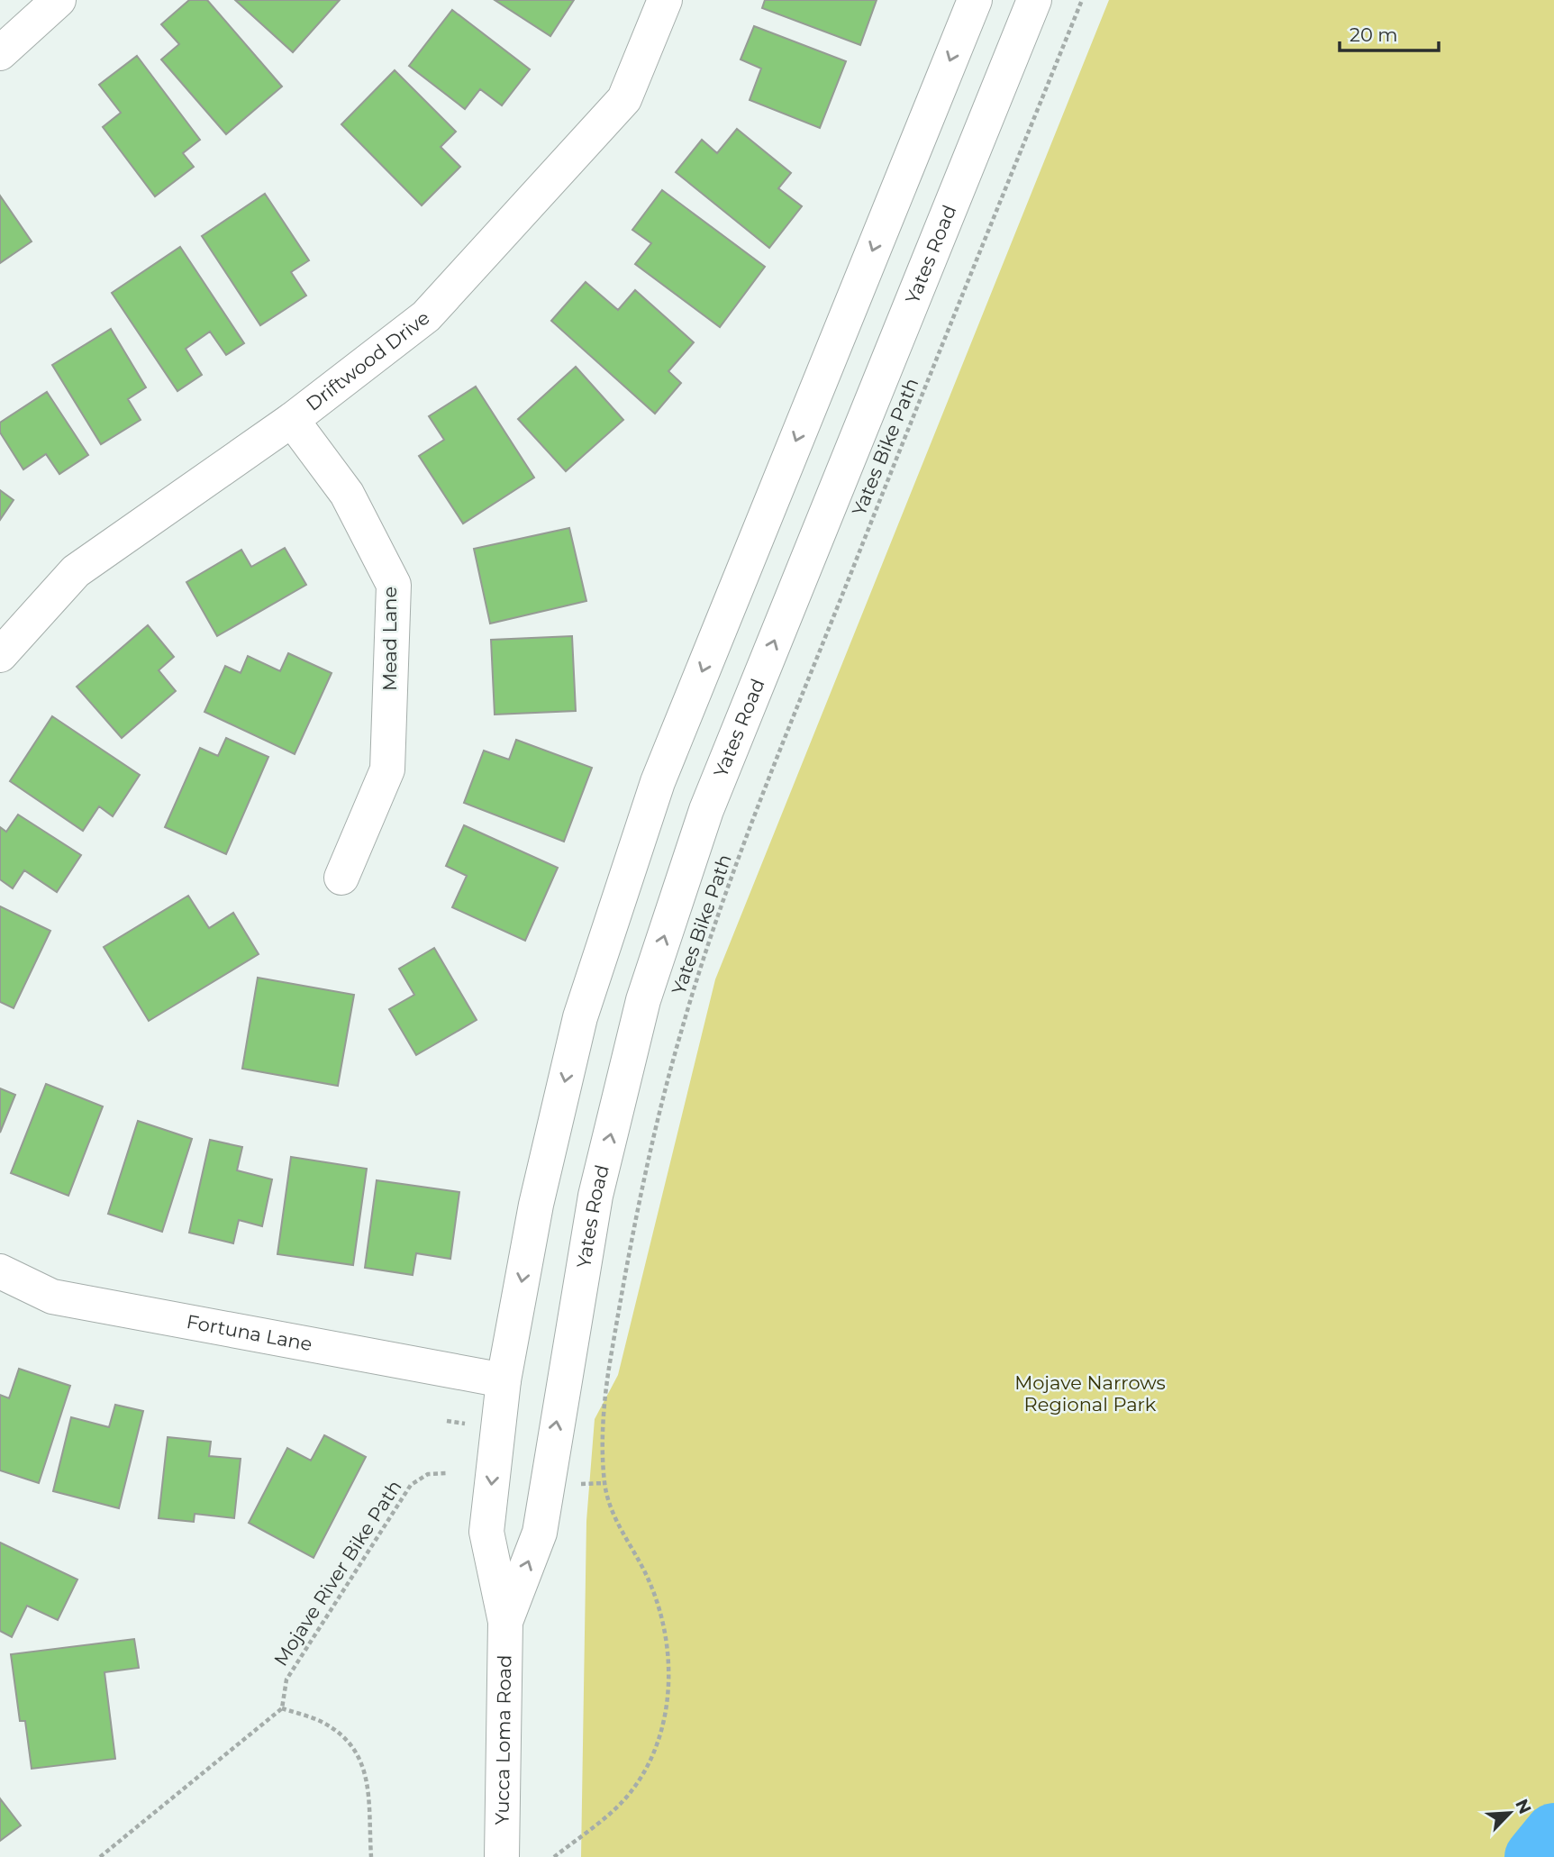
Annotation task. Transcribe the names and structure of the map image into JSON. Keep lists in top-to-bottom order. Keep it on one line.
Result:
{"streets":{"main road":["Yates Road","Driftwood Drive","Mead Lane","Fortuna Lane","Yucca Loma Road"],"path":["Yates Bike Path","Mojave River Bike Path"]},"crossings":[["Yates Road","Yucca Loma Road"],["Driftwood Drive","Mead Lane"],["Fortuna Lane","Yucca Loma Road"]],"parks":["Mojave Narrows Regional Park"],"scale_bar":"20 m","north":"top right"}
